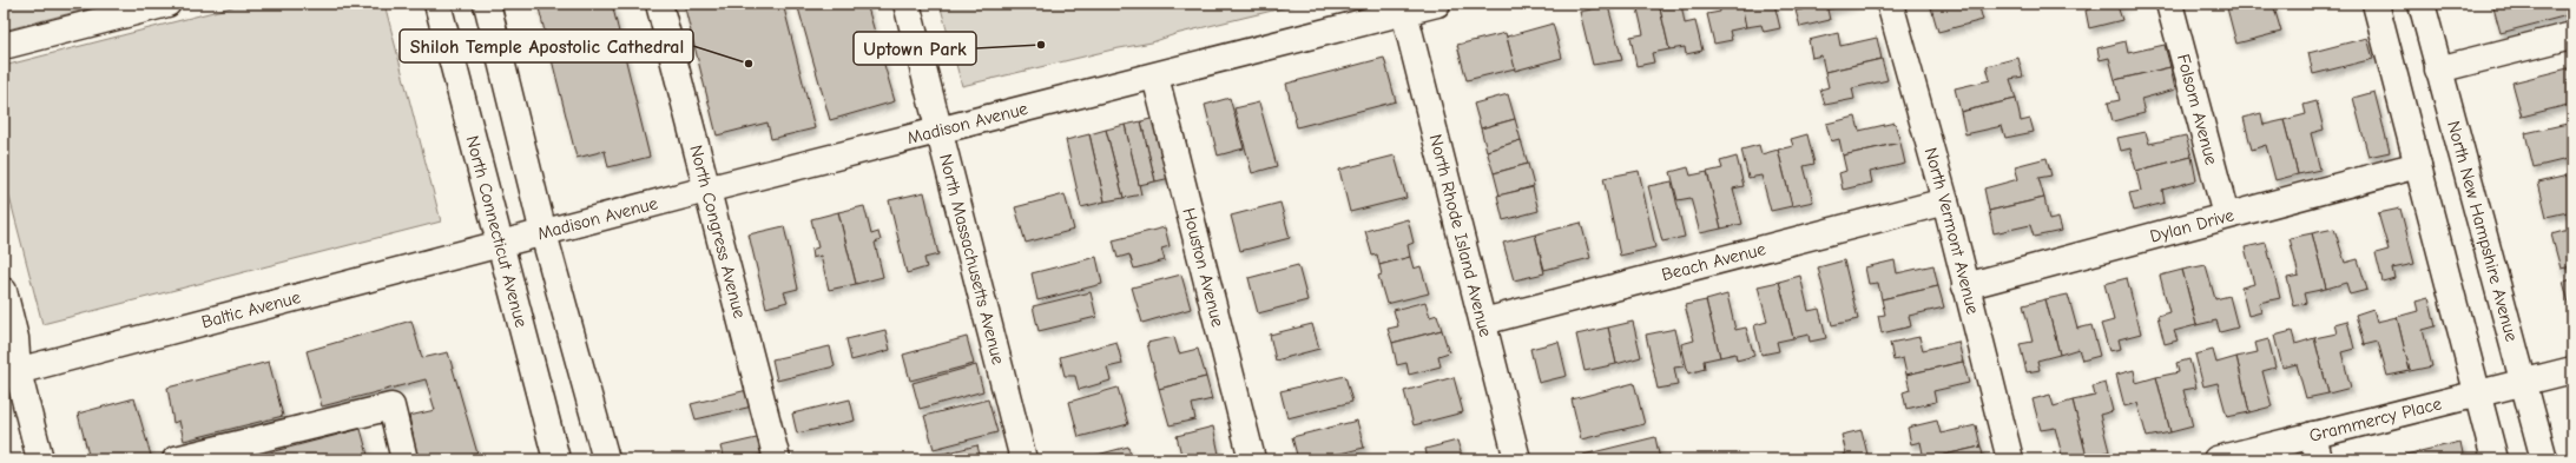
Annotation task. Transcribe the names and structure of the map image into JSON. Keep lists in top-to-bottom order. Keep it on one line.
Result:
{"streets":{"street":["Folsom Avenue","Madison Avenue","Dylan Drive","North Vermont Avenue","North Connecticut Avenue","North Congress Avenue","North New Hampshire Avenue","North Rhode Island Avenue","North Massachusetts Avenue","Beach Avenue","Houston Avenue","Baltic Avenue","Grammercy Place"]},"crossings":[["Folsom Avenue","Dylan Drive"],["Madison Avenue","North Connecticut Avenue"],["Madison Avenue","North Congress Avenue"],["Madison Avenue","North Rhode Island Avenue"],["Madison Avenue","North Massachusetts Avenue"],["Madison Avenue","Houston Avenue"],["Madison Avenue","Baltic Avenue"],["Dylan Drive","North Vermont Avenue"],["North Vermont Avenue","Beach Avenue"],["North Connecticut Avenue","Baltic Avenue"],["North New Hampshire Avenue","Grammercy Place"],["North Rhode Island Avenue","Beach Avenue"]],"places":["Uptown Park","Shiloh Temple Apostolic Cathedral"]}
